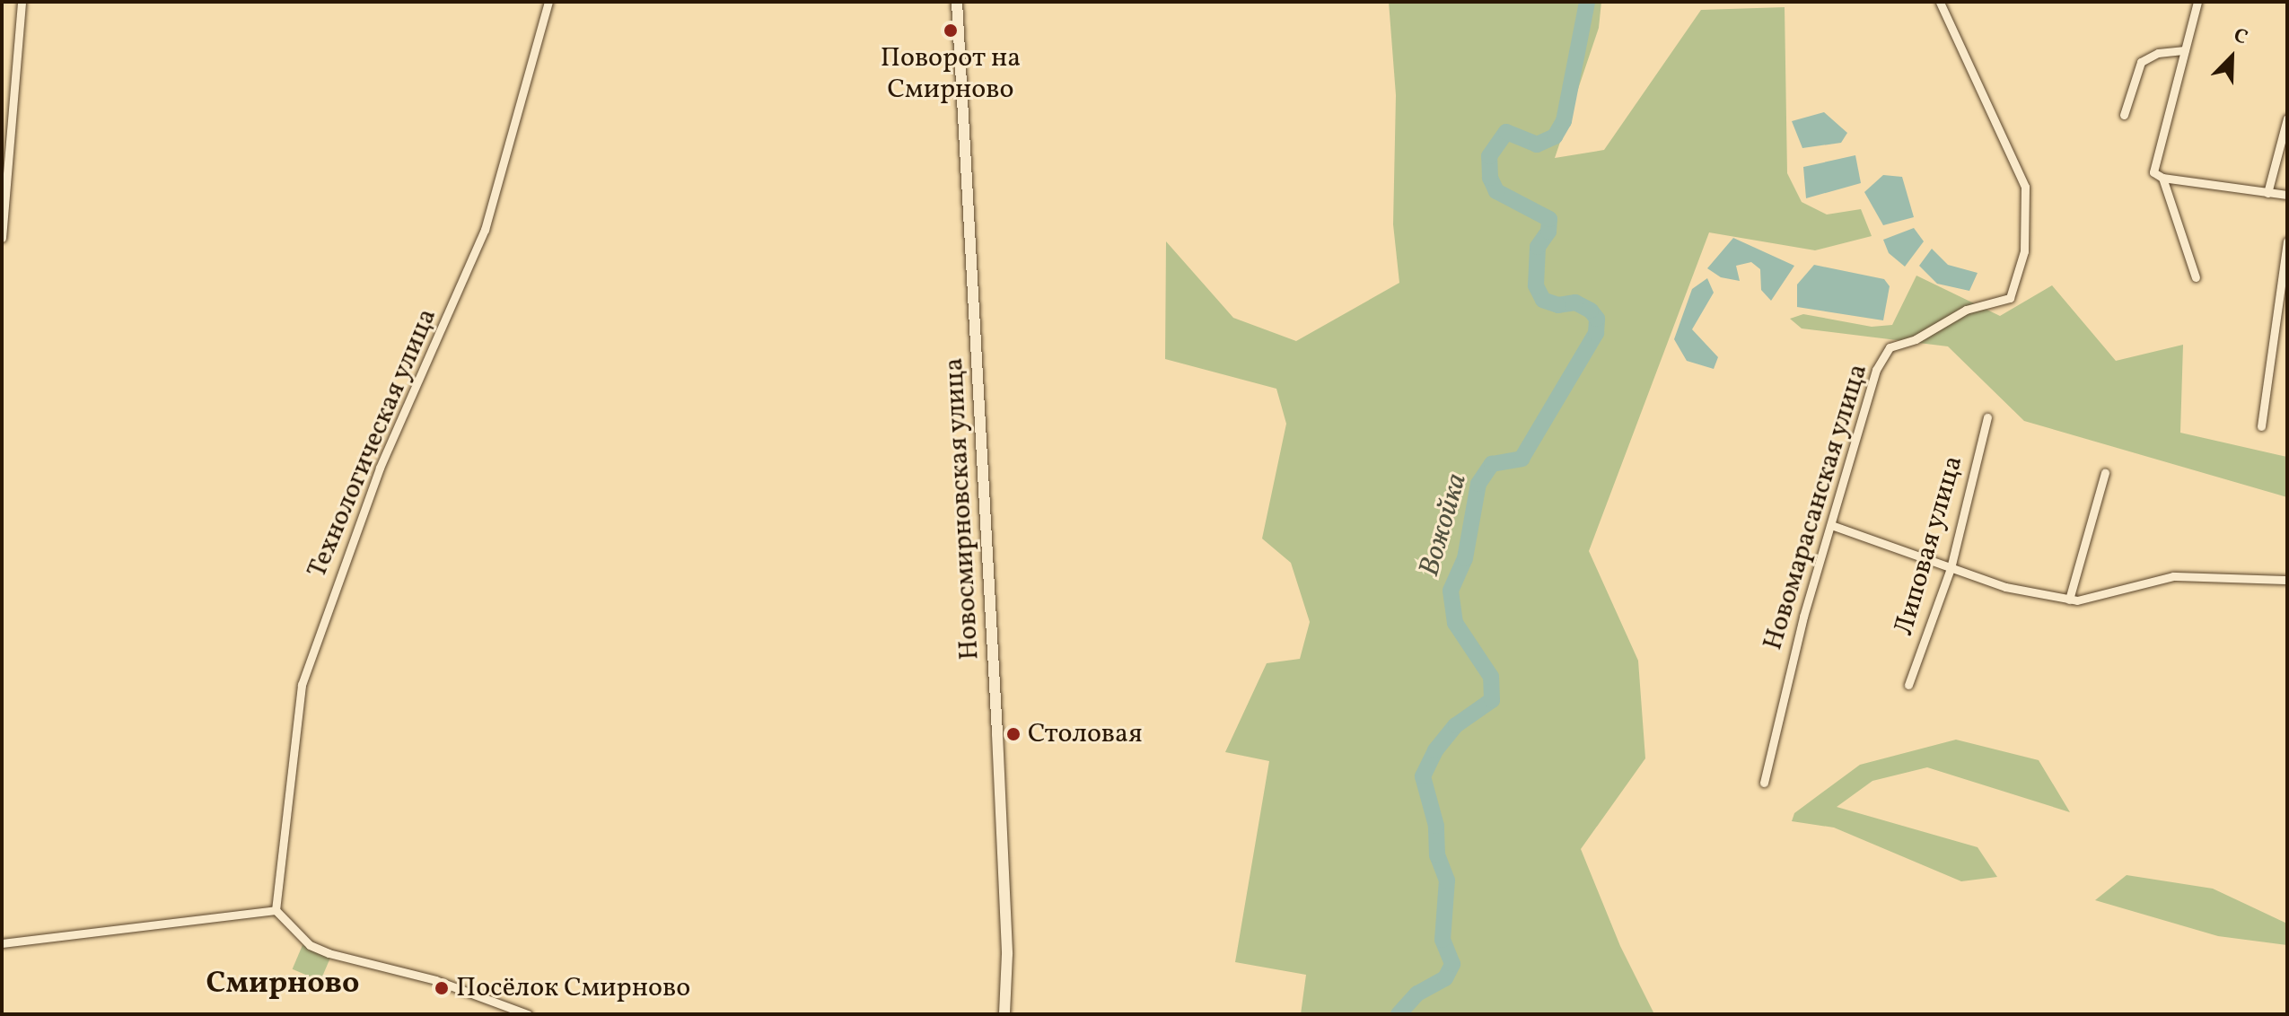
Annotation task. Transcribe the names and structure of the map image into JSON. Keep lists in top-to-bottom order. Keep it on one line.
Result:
{"streets":{"street":["Технологическая улица","Новомарасанская улица","Новосмирновская улица","Липовая улица"]},"districts":["Смирново"],"water":["Вожойка"],"places":["Поворот на Смирново","Столовая","Посёлок Смирново"],"north":"top right"}
